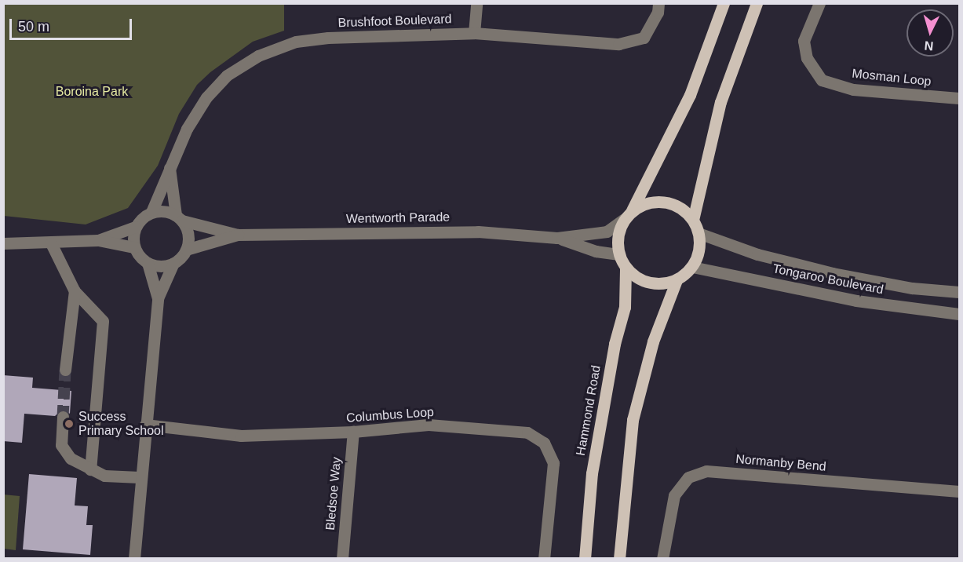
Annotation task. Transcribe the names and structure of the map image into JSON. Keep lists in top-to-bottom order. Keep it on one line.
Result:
{"streets":{"main road":["Hammond Road"],"street":["Brushfoot Boulevard","Mosman Loop","Wentworth Parade","Tongaroo Boulevard","Columbus Loop","Normanby Bend","Bledsoe Way"]},"crossings":[["Brushfoot Boulevard","Wentworth Parade"],["Wentworth Parade","Tongaroo Boulevard"],["Wentworth Parade","Hammond Road"],["Tongaroo Boulevard","Hammond Road"],["Columbus Loop","Bledsoe Way"]],"parks":["Boroina Park"],"places":["Success Primary School"],"scale_bar":"50 m","north":"bottom"}
